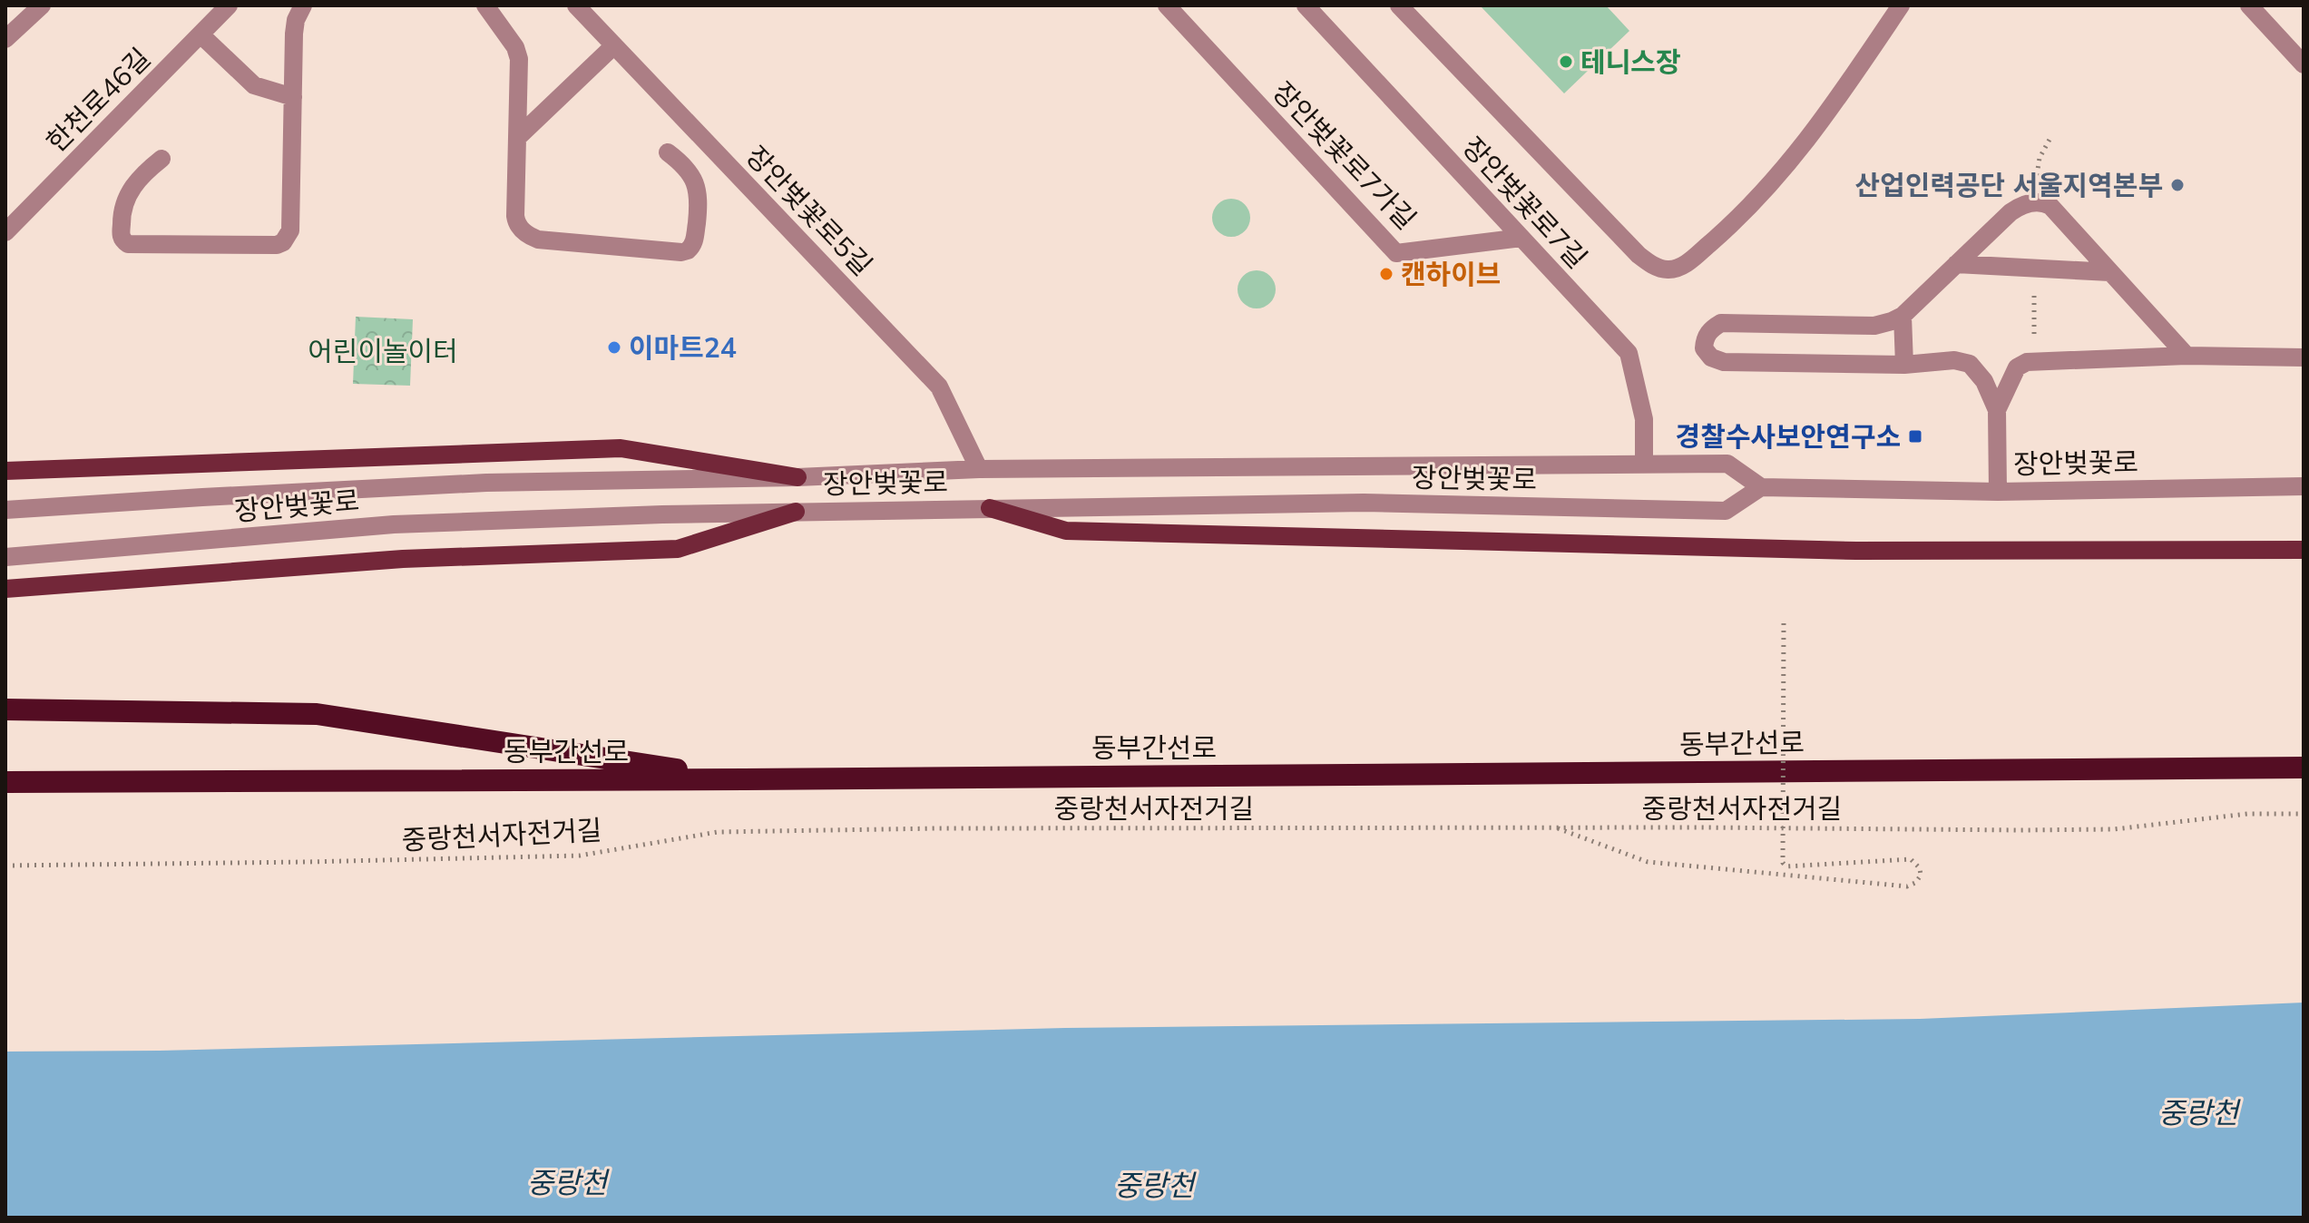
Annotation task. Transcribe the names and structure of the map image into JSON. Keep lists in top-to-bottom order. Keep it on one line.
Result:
{"streets":{"highway":["동부간선로"],"street":["한천로46길","장안벚꽃로7가길","장안벚꽃로7길","장안벚꽃로5길","장안벚꽃로"],"path":["중랑천서자전거길"]},"crossings":[["장안벚꽃로7가길","장안벚꽃로7길"],["장안벚꽃로7길","장안벚꽃로"],["장안벚꽃로5길","장안벚꽃로"]],"water":["중랑천"],"parks":["어린이놀이터"],"places":{"other":["테니스장","산업인력공단 서울지역본부","캔하이브","이마트24"],"transit":["경찰수사보안연구소"]}}
